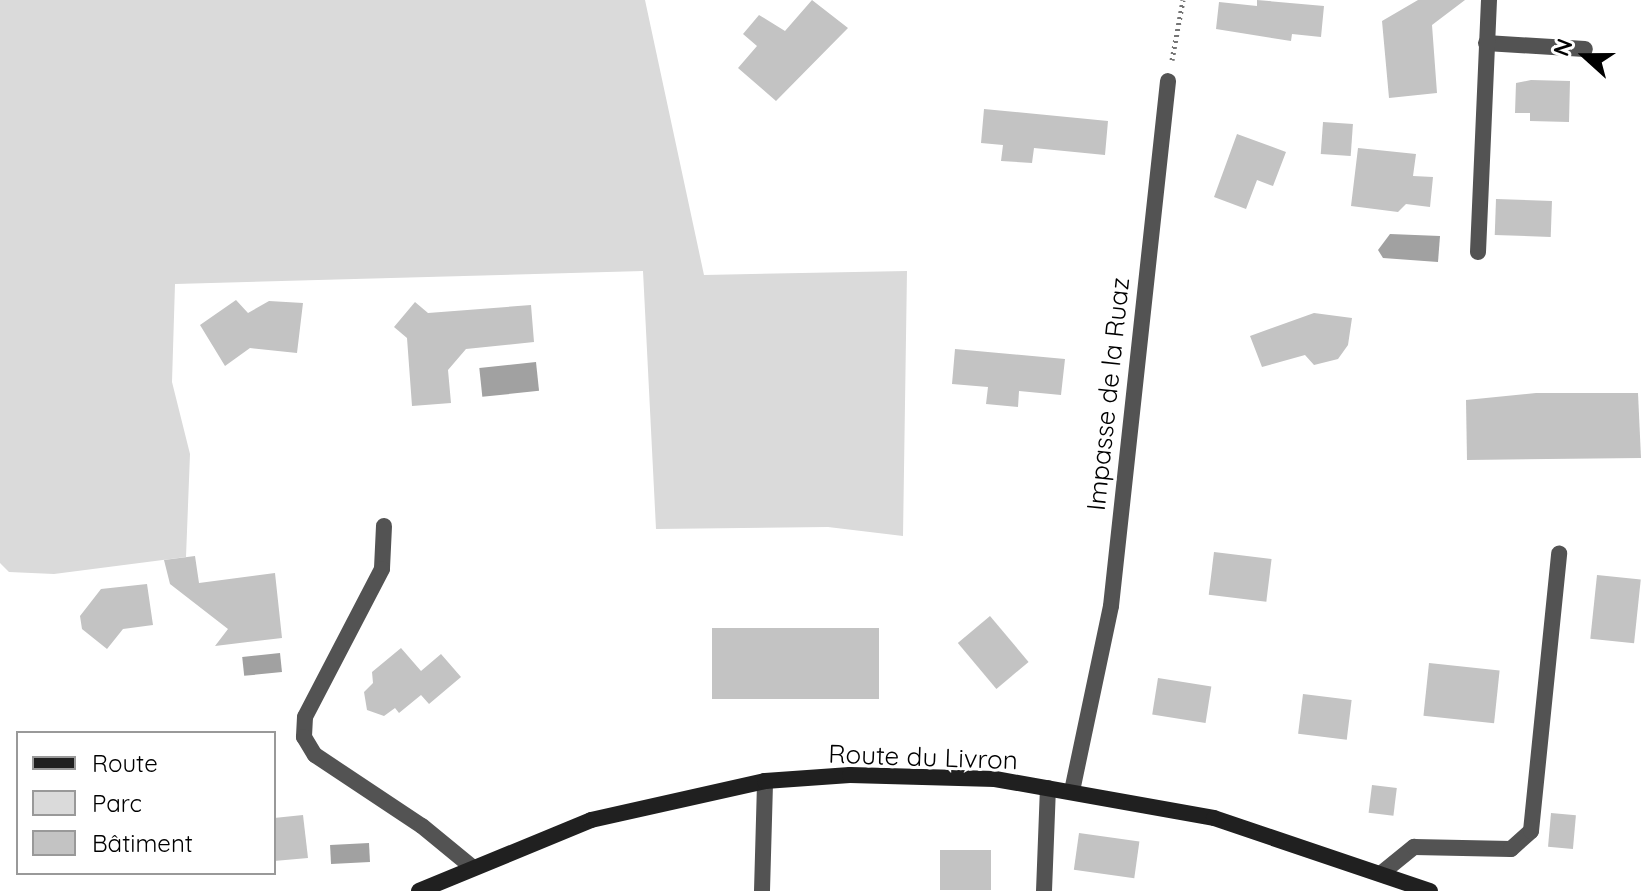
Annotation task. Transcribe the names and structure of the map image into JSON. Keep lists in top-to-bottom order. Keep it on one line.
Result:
{"streets":{"street":["Impasse de la Ruaz","Route du Livron"]},"crossings":[["Impasse de la Ruaz","Route du Livron"]],"legend":["Route","Parc","Bâtiment"],"north":"left"}
